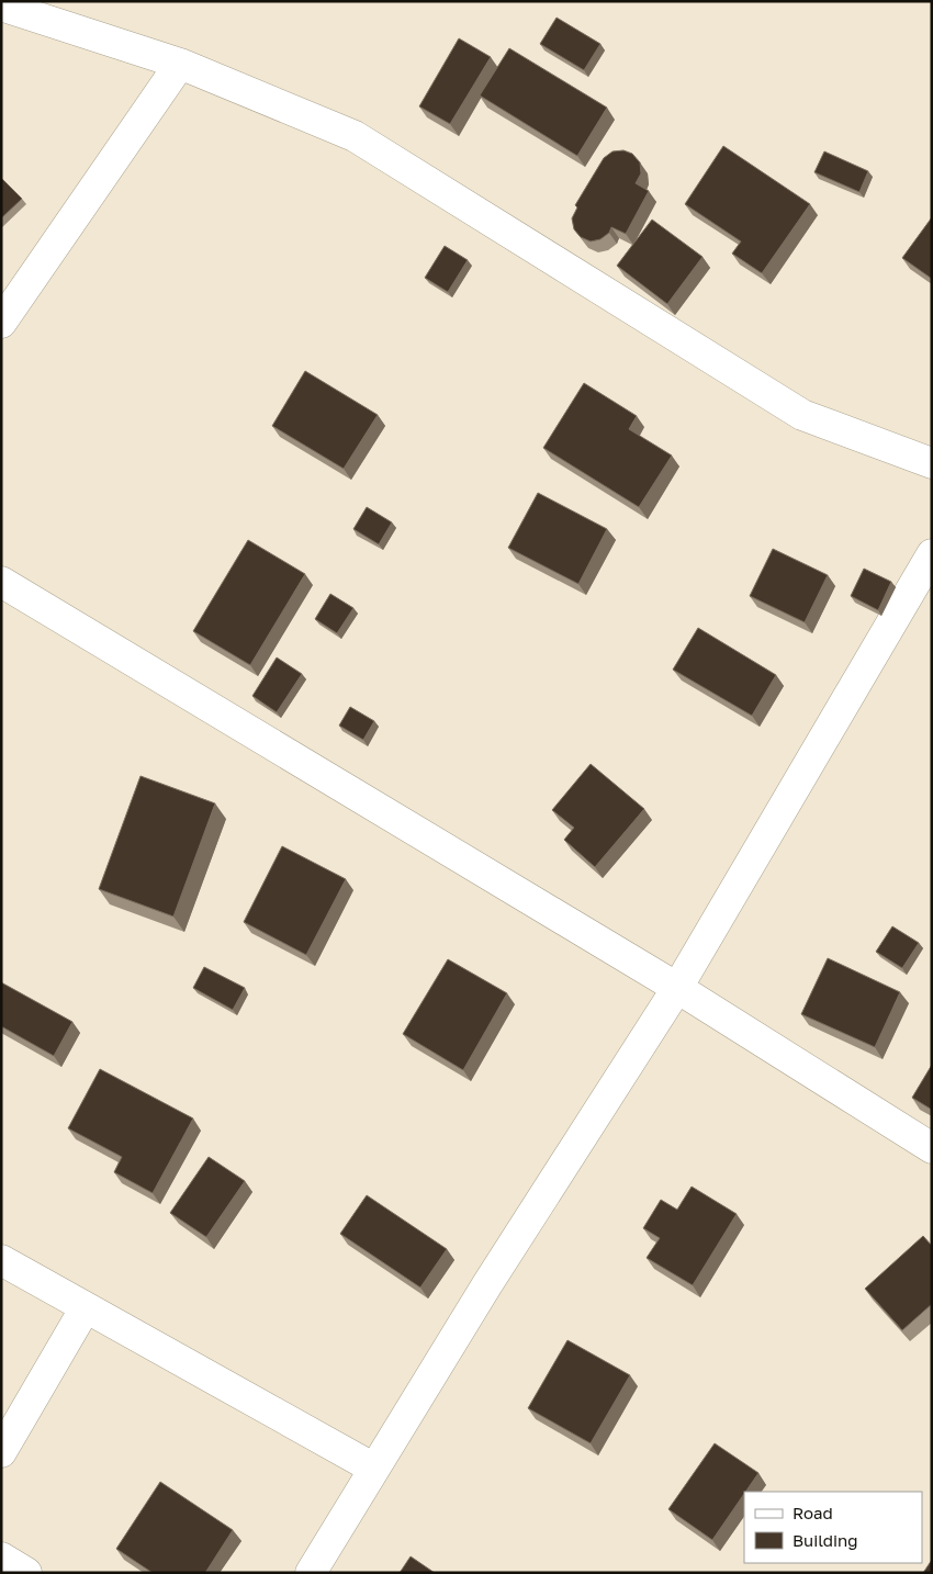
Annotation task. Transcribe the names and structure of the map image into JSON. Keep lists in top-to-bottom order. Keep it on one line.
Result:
{"legend":["Road","Building"]}
